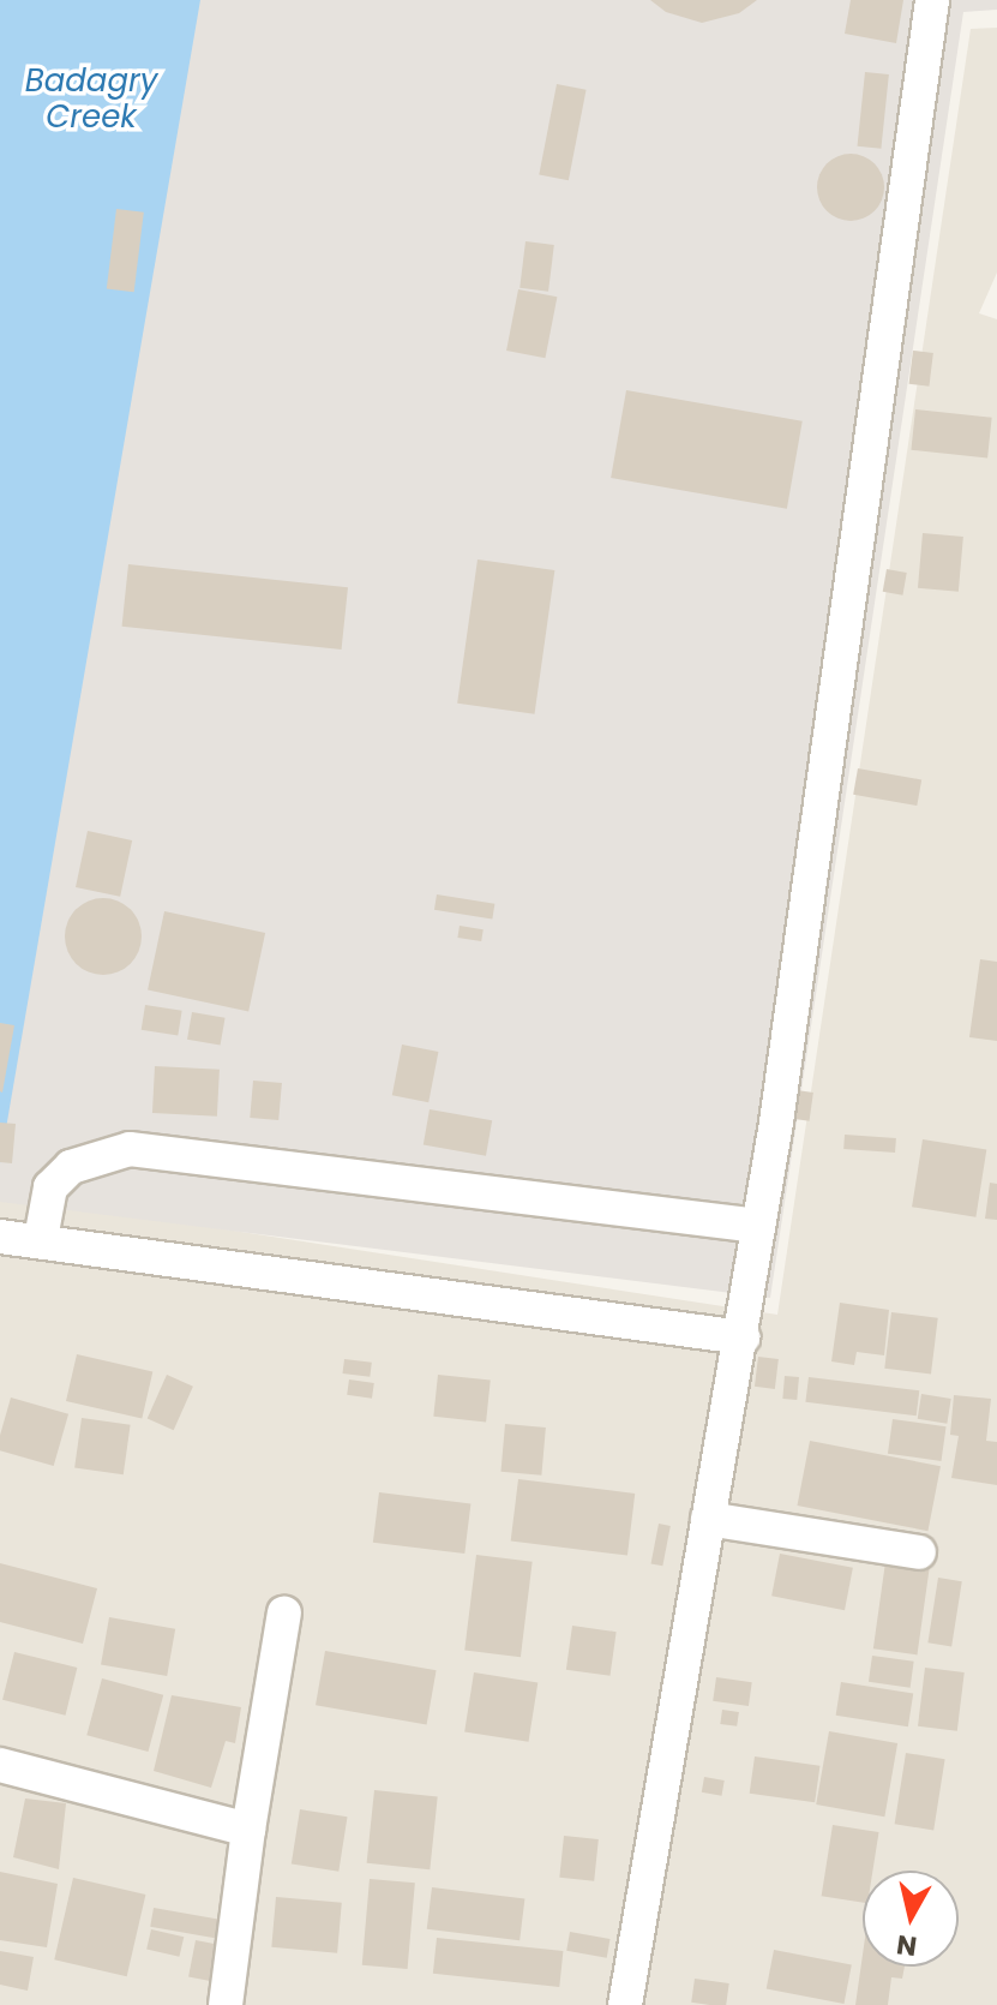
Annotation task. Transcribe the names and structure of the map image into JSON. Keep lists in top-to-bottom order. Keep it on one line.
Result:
{"water":["Badagry Creek"],"north":"bottom"}
